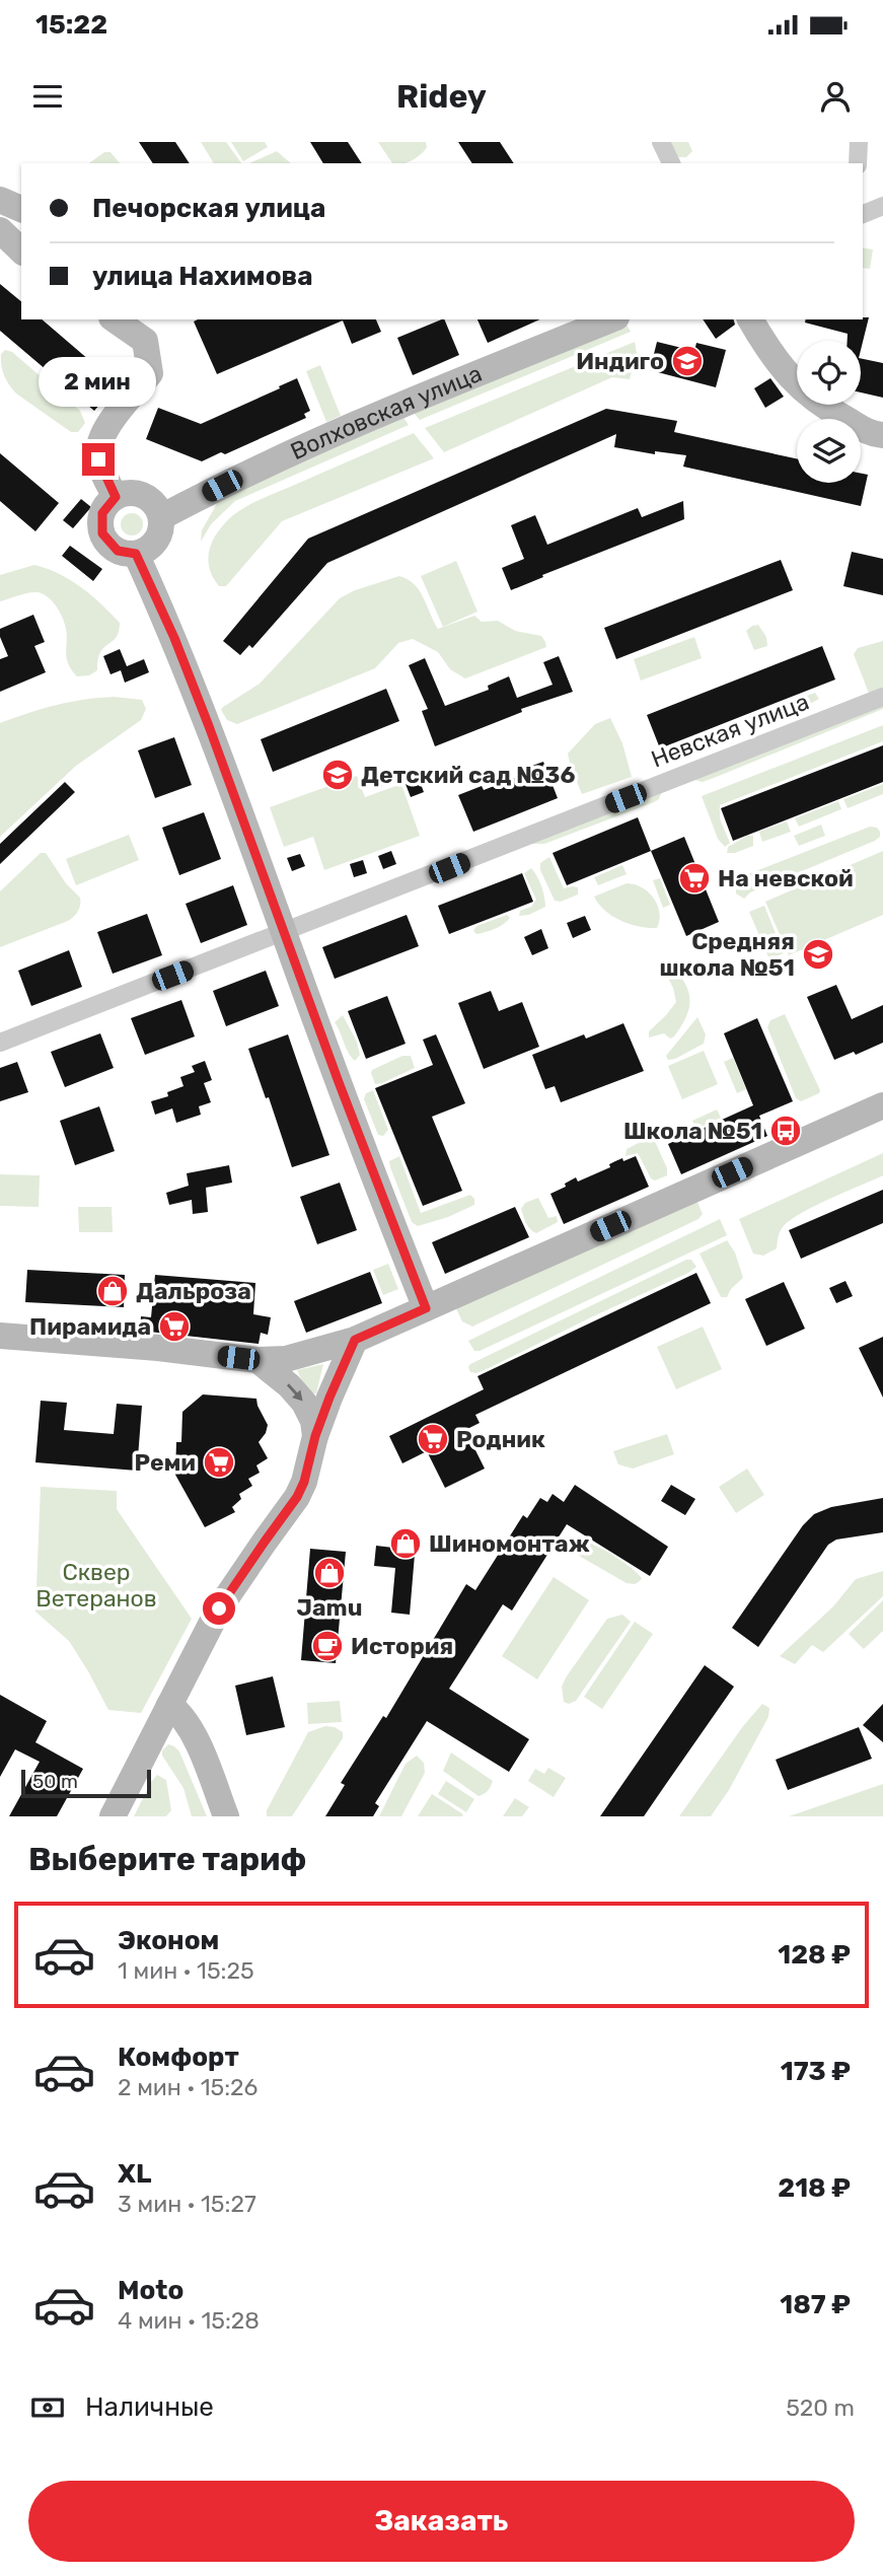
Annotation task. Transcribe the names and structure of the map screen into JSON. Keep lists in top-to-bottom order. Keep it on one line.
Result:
{"streets":{"main road":["Волховская улица"],"street":["Невская улица"]},"parks":["Сквер Ветеранов"],"places":{"school or university":["Индиго","Детский сад №36","Средняя школа №51"],"supermarket":["На невской","Пирамида","Родник","Реми"],"bus stop":["Школа №51"],"shop":["Дальроза","Шиномонтаж","Jamu"],"cafe":["История"]},"scale_bar":"50 m","page":{"status":"15:22","header":"Ridey","banner":["Печорская улица","улица Нахимова"],"bubble":"2 мин","scale":"50 m","heading":"Выберите тариф","list":[{"name":"Эконом","note":"1 мин · 15:25","value":"128 ₽"},{"name":"Комфорт","note":"2 мин · 15:26","value":"173 ₽"},{"name":"XL","note":"3 мин · 15:27","value":"218 ₽"},{"name":"Moto","note":"4 мин · 15:28","value":"187 ₽"}],"pay":["Наличные","520 m"],"buttons":"Заказать"}}
